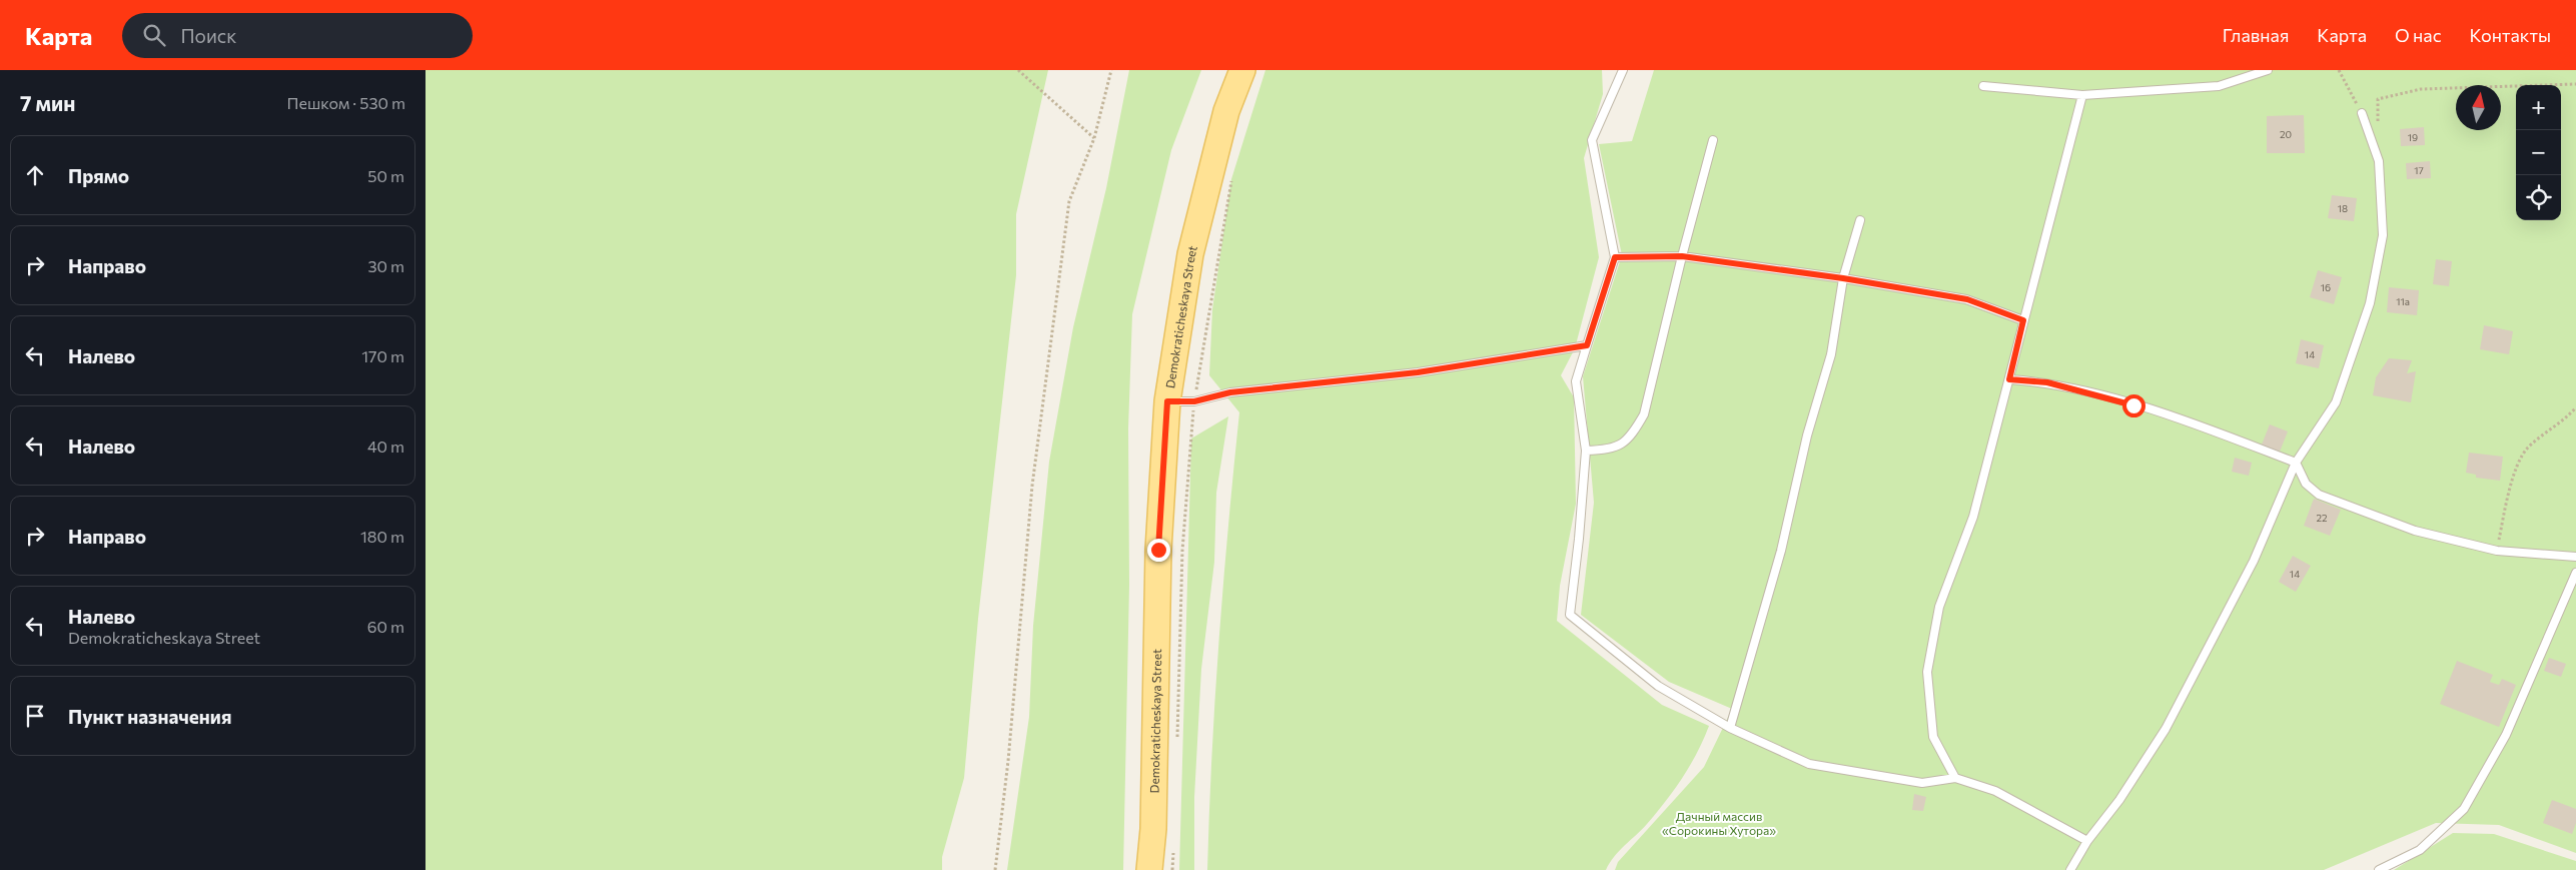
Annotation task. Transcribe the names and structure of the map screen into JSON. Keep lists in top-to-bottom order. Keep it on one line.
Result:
{"streets":{"main road":["Demokraticheskaya Street"]},"parks":["Дачный массив «Сорокины Хутора»"],"house_numbers":["20","19","17","18","16","11а","14","22","14"],"north":"top","page":{"header":"Карта","search":"Поиск","nav":["Главная","Карта","О нас","Контакты"],"heading":["7 мин","Пешком · 530 m"],"map_buttons":["+","−"],"list":[["Прямо","50 m"],["Направо","30 m"],["Налево","170 m"],["Налево","40 m"],["Направо","180 m"],["Налево","Demokraticheskaya Street","60 m"],"Пункт назначения"]}}
